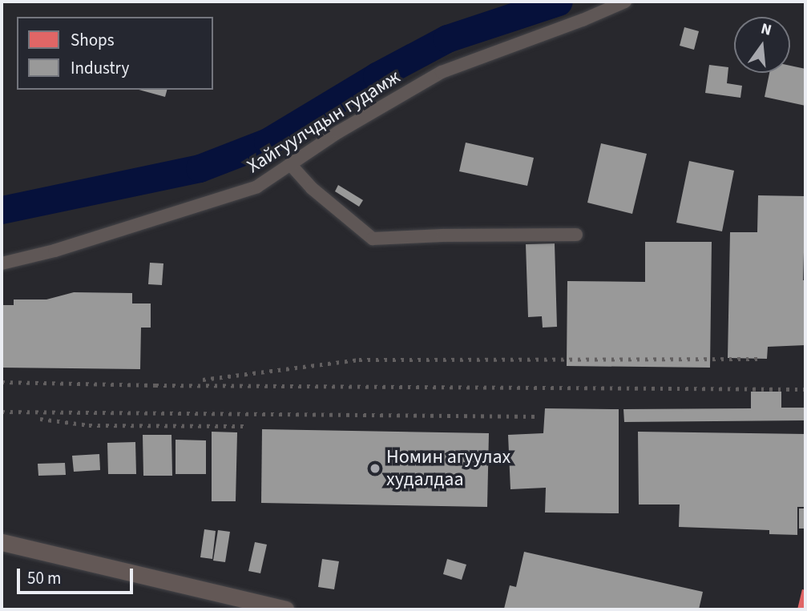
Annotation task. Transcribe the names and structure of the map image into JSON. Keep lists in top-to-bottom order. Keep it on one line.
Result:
{"streets":{"street":["Хайгуулчдын гудамж"]},"places":["Номин агуулах худалдаа"],"legend":["Shops","Industry"],"scale_bar":"50 m","north":"top"}
